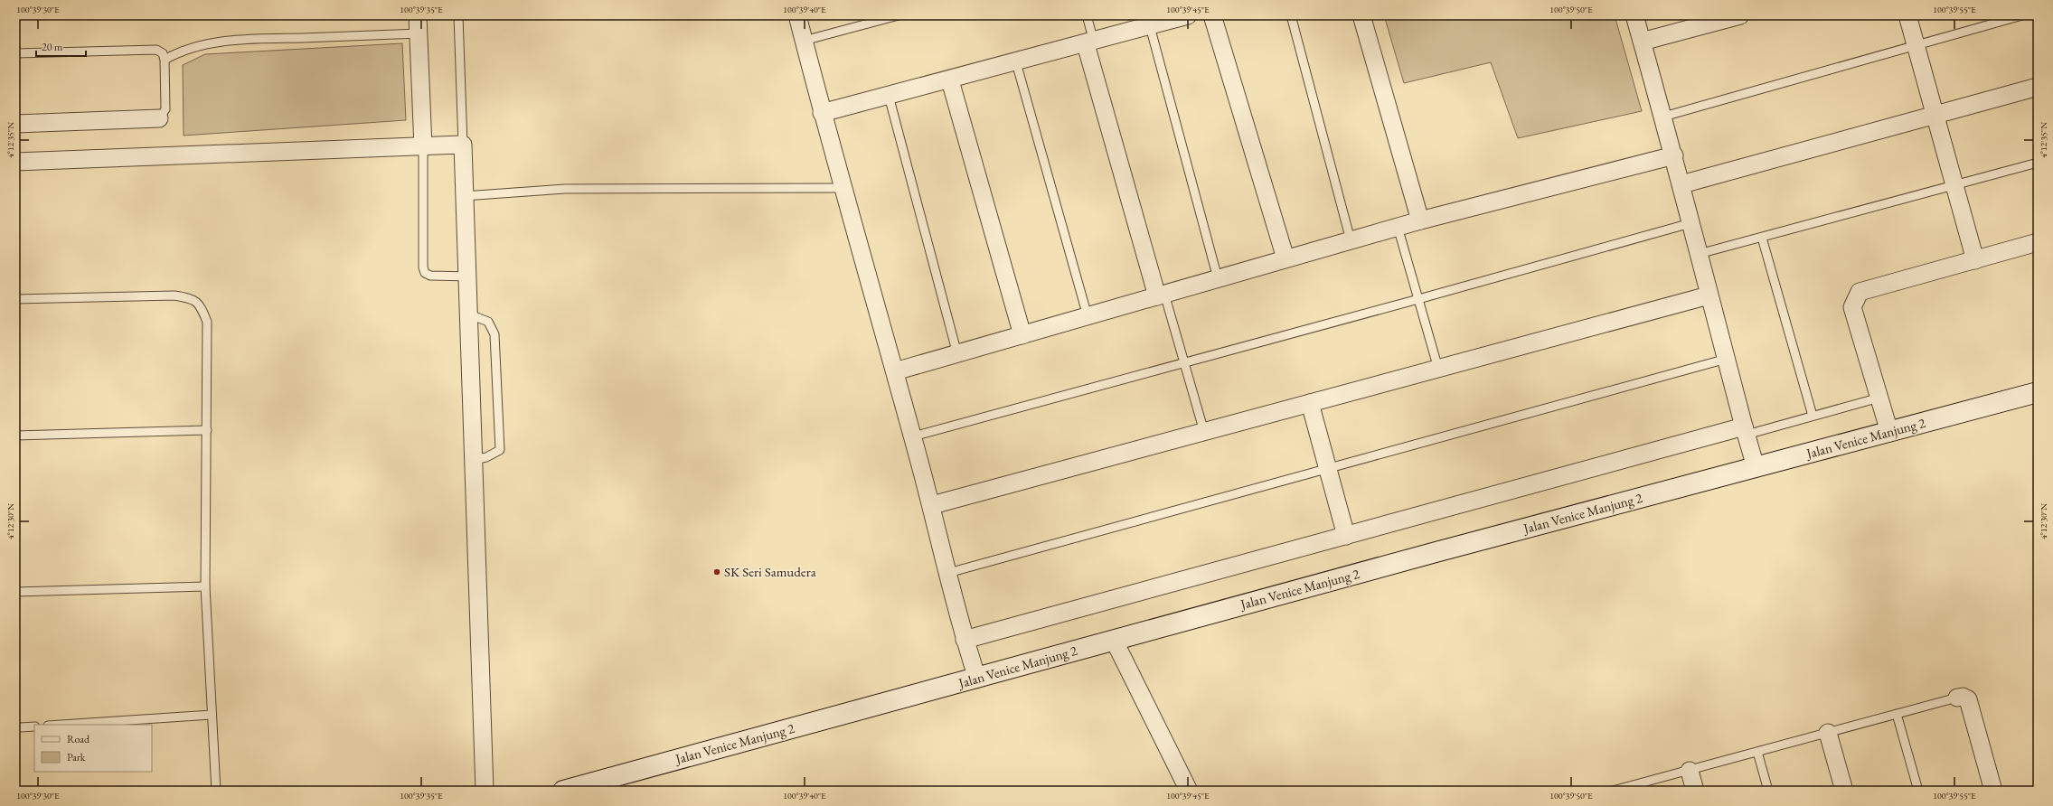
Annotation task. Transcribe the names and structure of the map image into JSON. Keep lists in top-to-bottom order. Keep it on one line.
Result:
{"streets":{"street":["Jalan Venice Manjung 2"]},"places":["SK Seri Samudera"],"legend":["Road","Park"],"scale_bar":"20 m","coordinates":["100°39'30\"E","100°39'35\"E","100°39'40\"E","100°39'45\"E","100°39'50\"E","100°39'55\"E","4°12'35\"N","4°12'30\"N"]}
